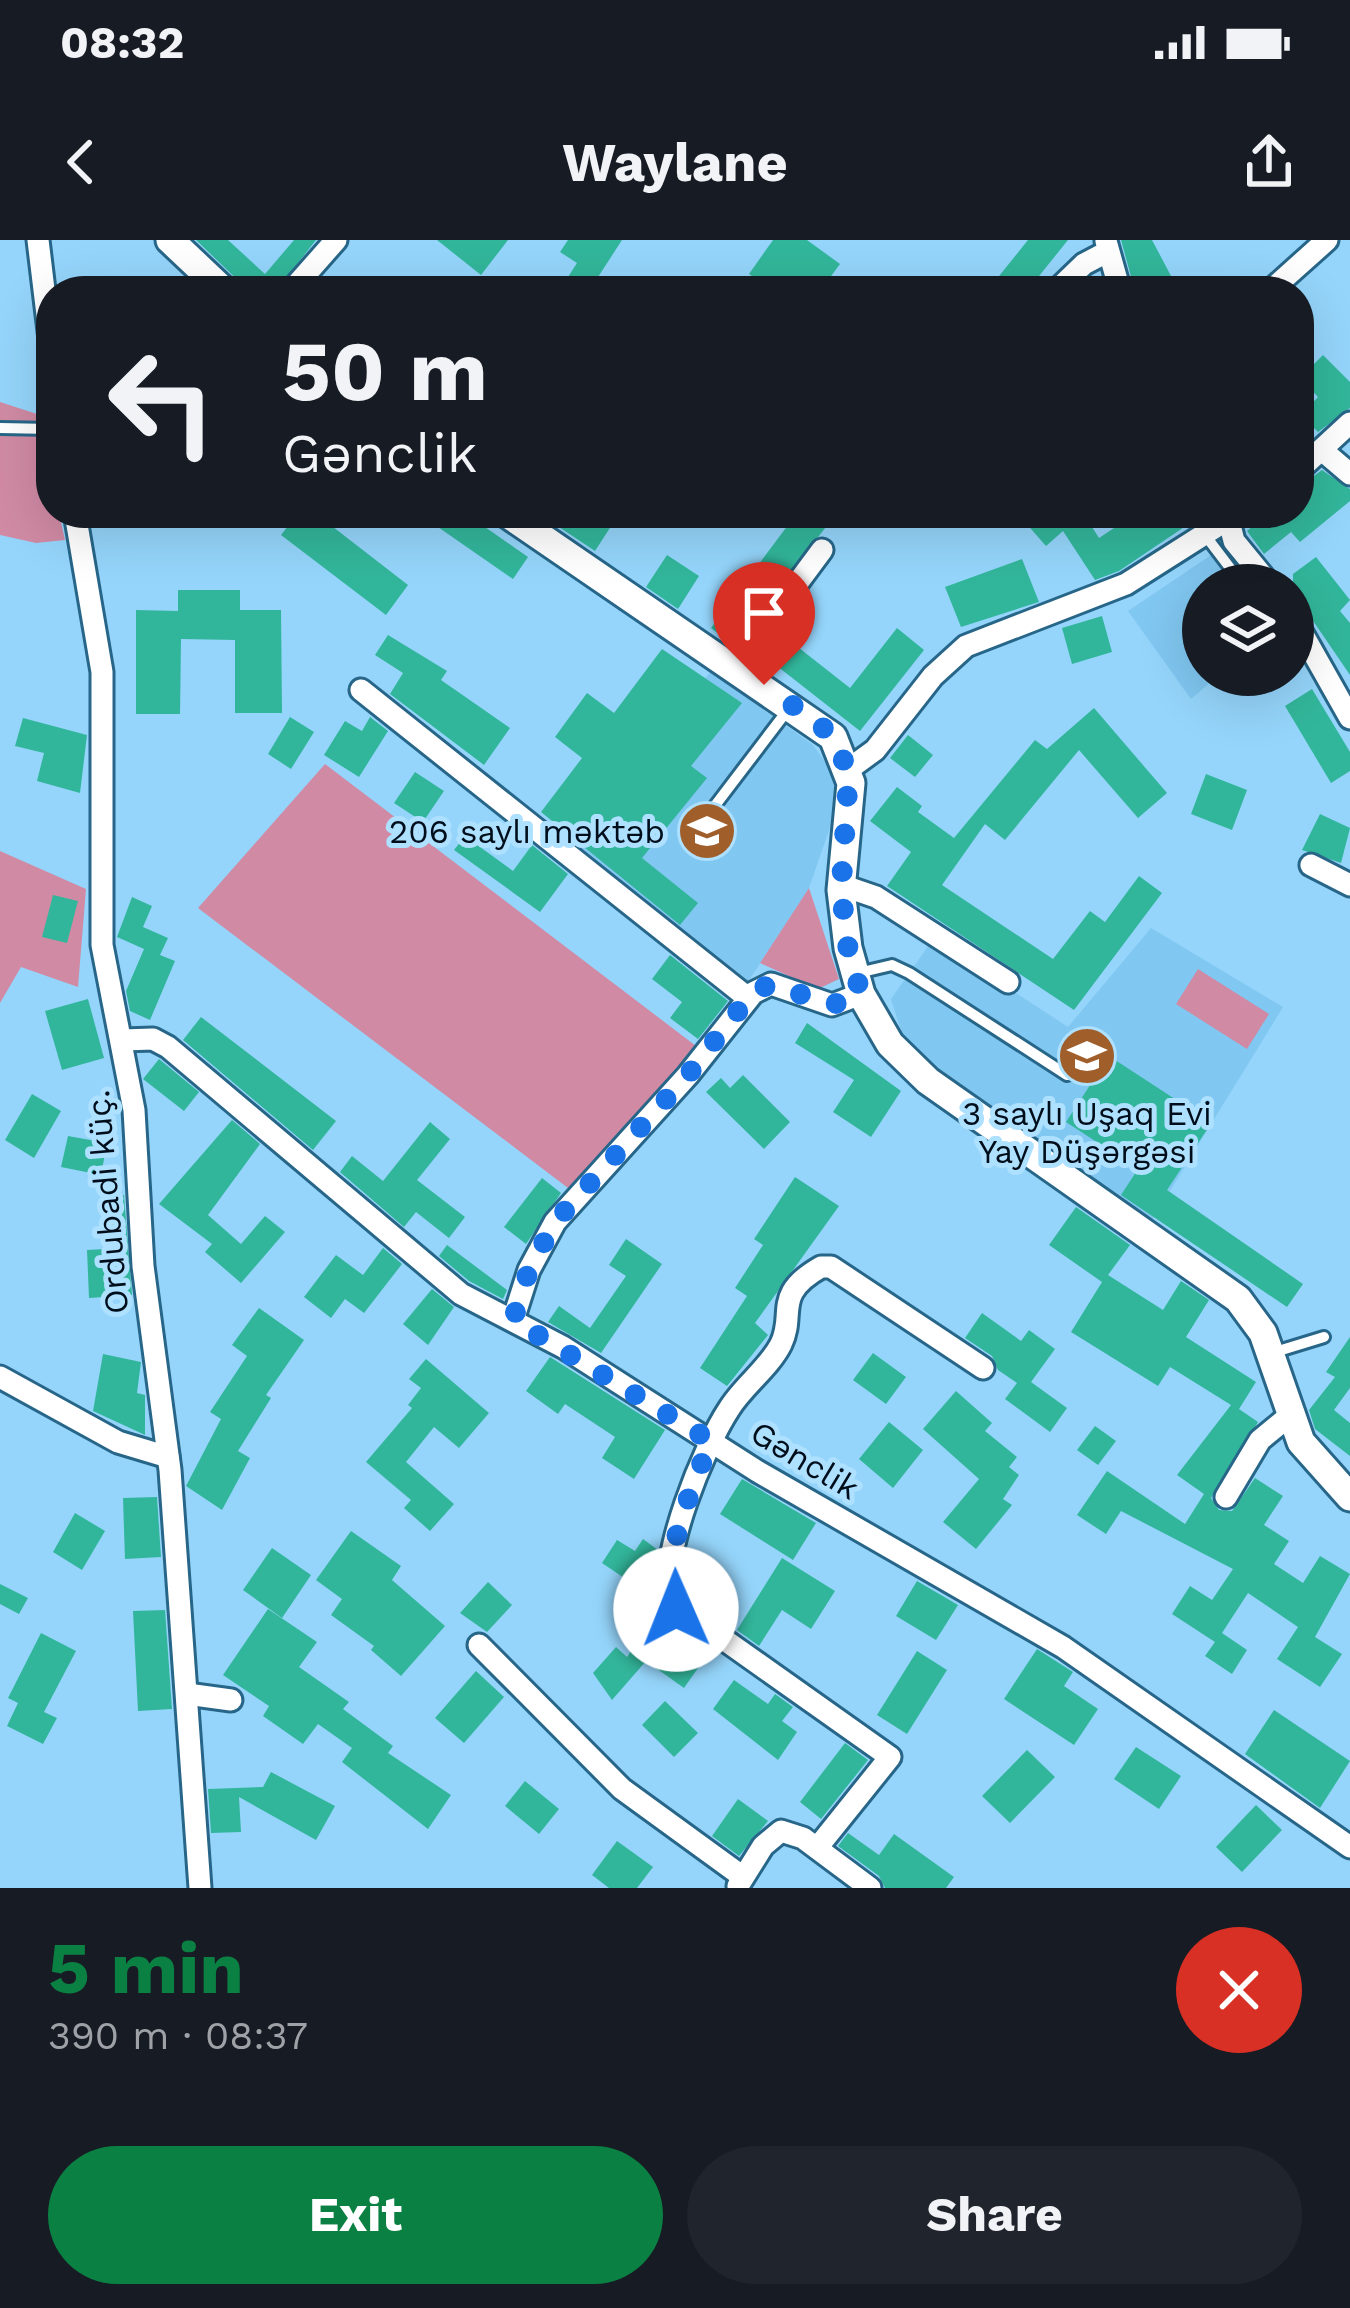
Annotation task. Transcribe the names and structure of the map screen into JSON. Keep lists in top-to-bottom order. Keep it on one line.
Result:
{"streets":{"street":["Ordubadi küç.","Gənclik"]},"crossings":[["Ordubadi küç.","Gənclik"]],"places":{"school or university":["206 saylı məktəb","3 saylı Uşaq Evi Yay Düşərgəsi"]},"page":{"status":"08:32","header":"Waylane","turn":["50 m","Gənclik"],"heading":["5 min","390 m · 08:37"],"buttons":["Exit","Share"]}}
